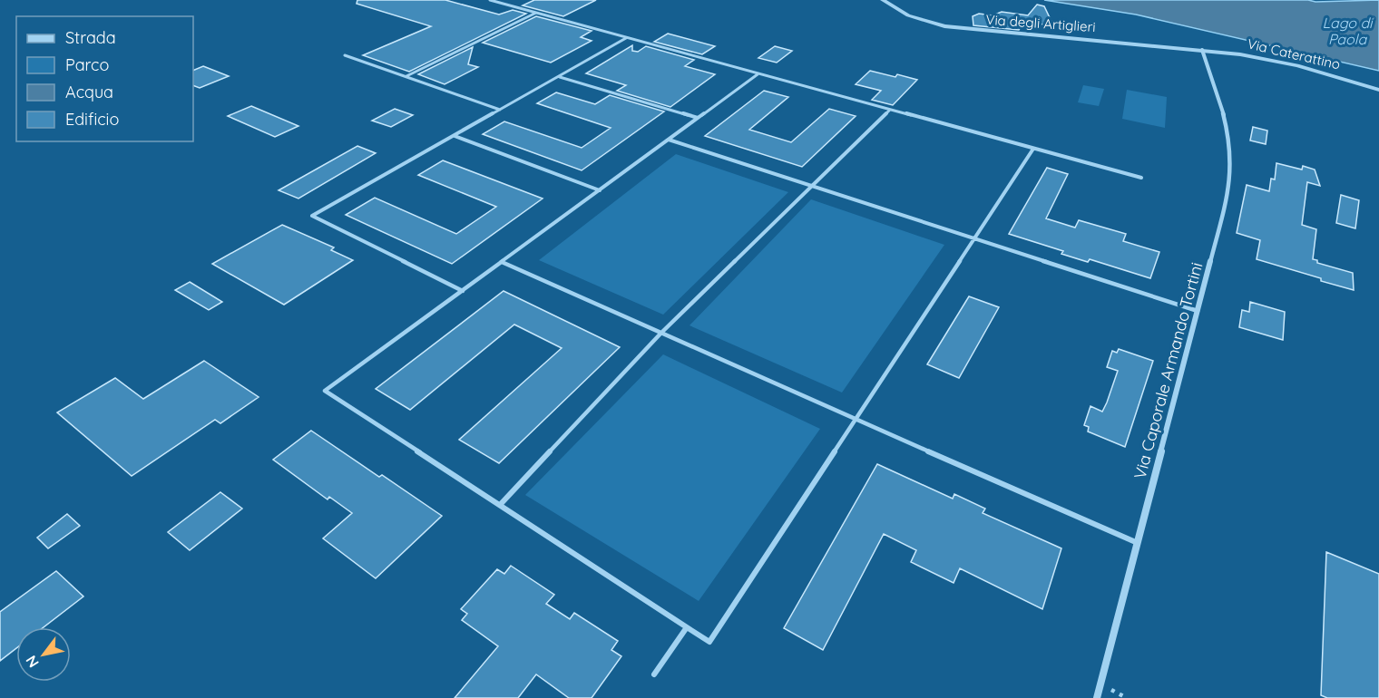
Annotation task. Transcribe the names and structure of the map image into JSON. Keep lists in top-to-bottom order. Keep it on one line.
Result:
{"streets":{"street":["Via degli Artiglieri","Via Caterattino","Via Caporale Armando Tortini"]},"crossings":[["Via degli Artiglieri","Via Caterattino"],["Via degli Artiglieri","Via Caporale Armando Tortini"],["Via Caterattino","Via Caporale Armando Tortini"]],"water":["Lago di Paola"],"legend":["Strada","Parco","Acqua","Edificio"],"north":"bottom left"}
